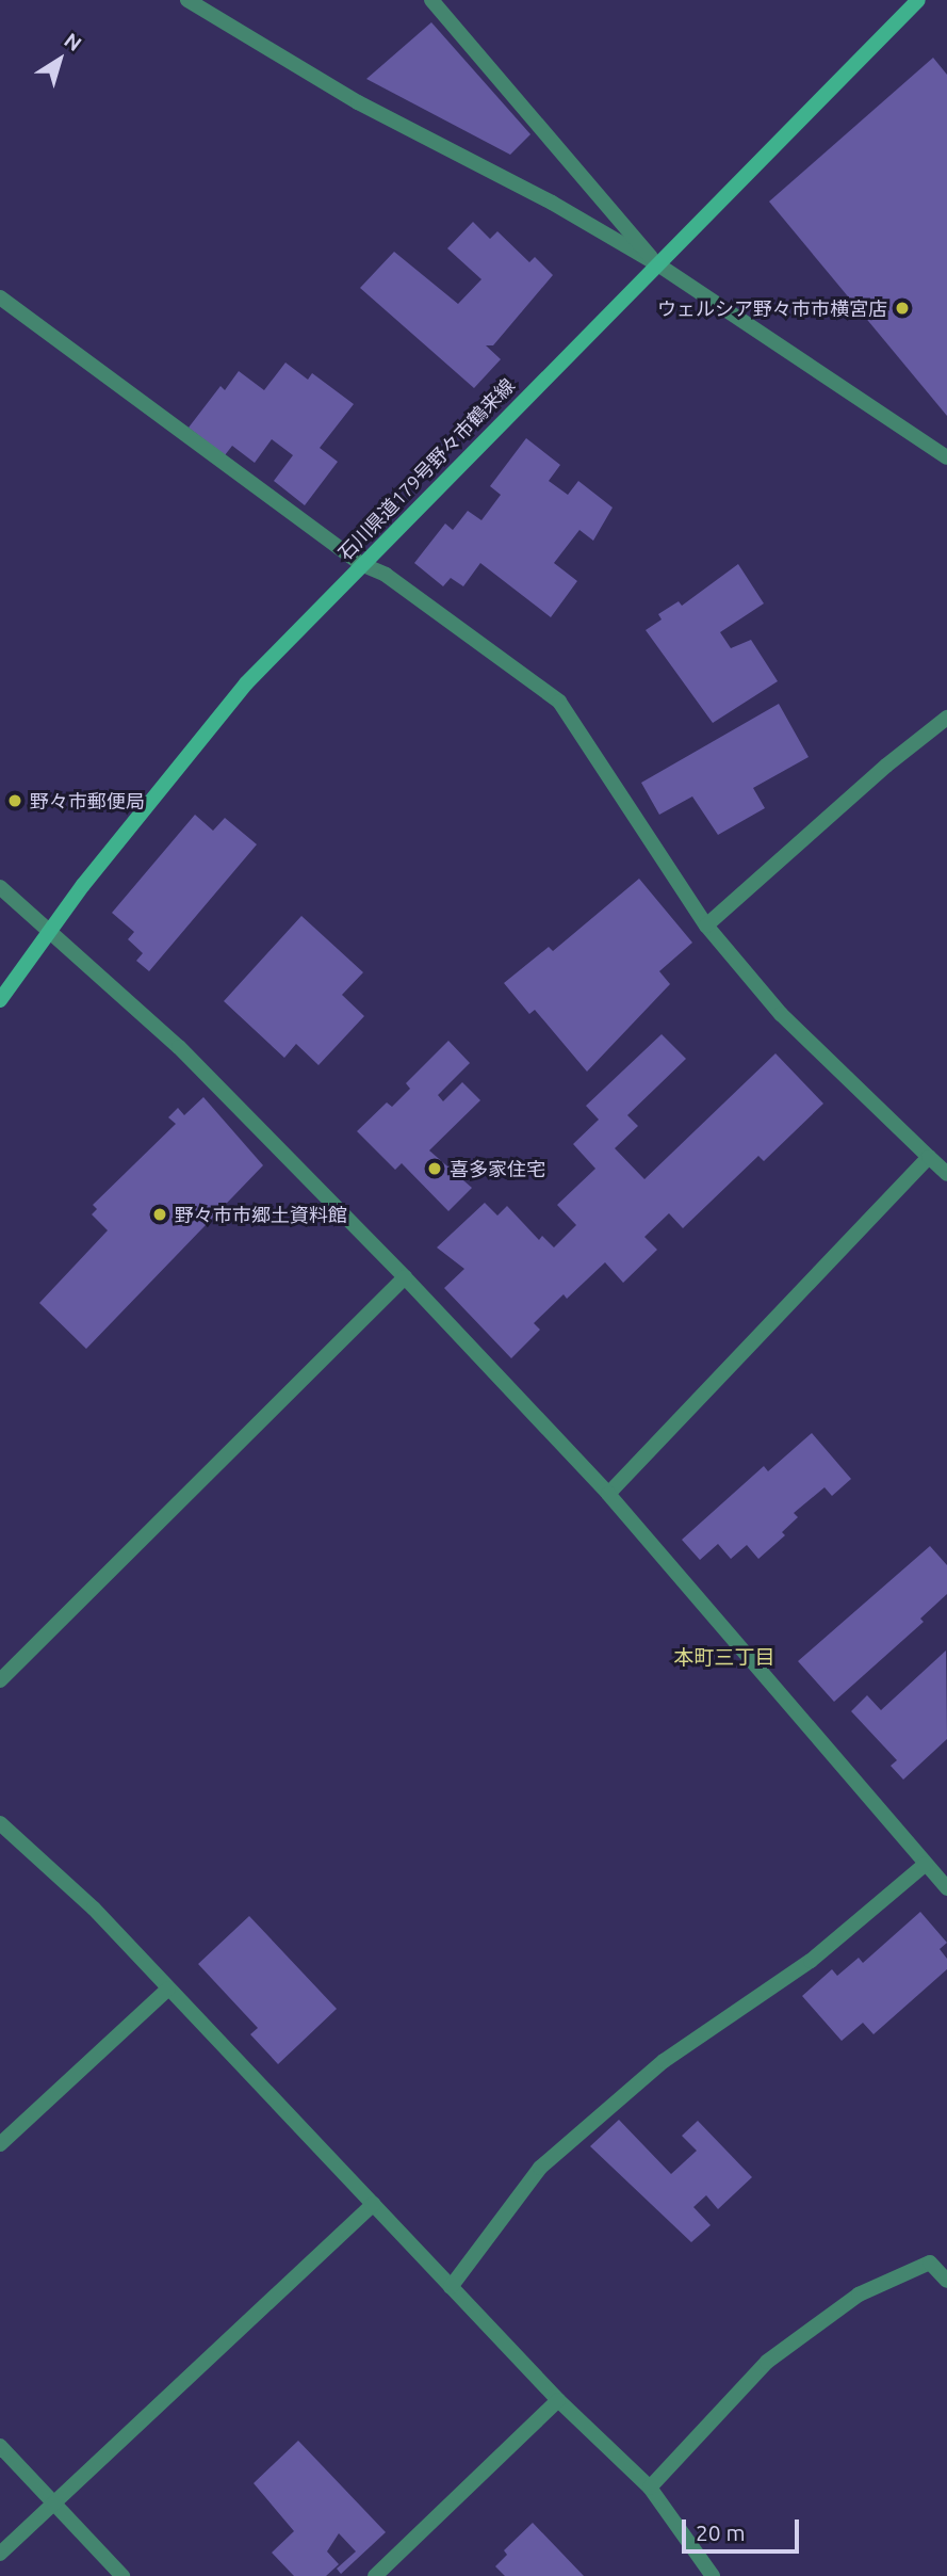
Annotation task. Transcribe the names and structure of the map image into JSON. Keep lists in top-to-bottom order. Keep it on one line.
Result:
{"streets":{"main road":["石川県道179号野々市鶴来線"]},"districts":["本町三丁目"],"places":["ウェルシア野々市市横宮店","野々市郵便局","喜多家住宅","野々市市郷土資料館"],"scale_bar":"20 m","north":"top right"}
